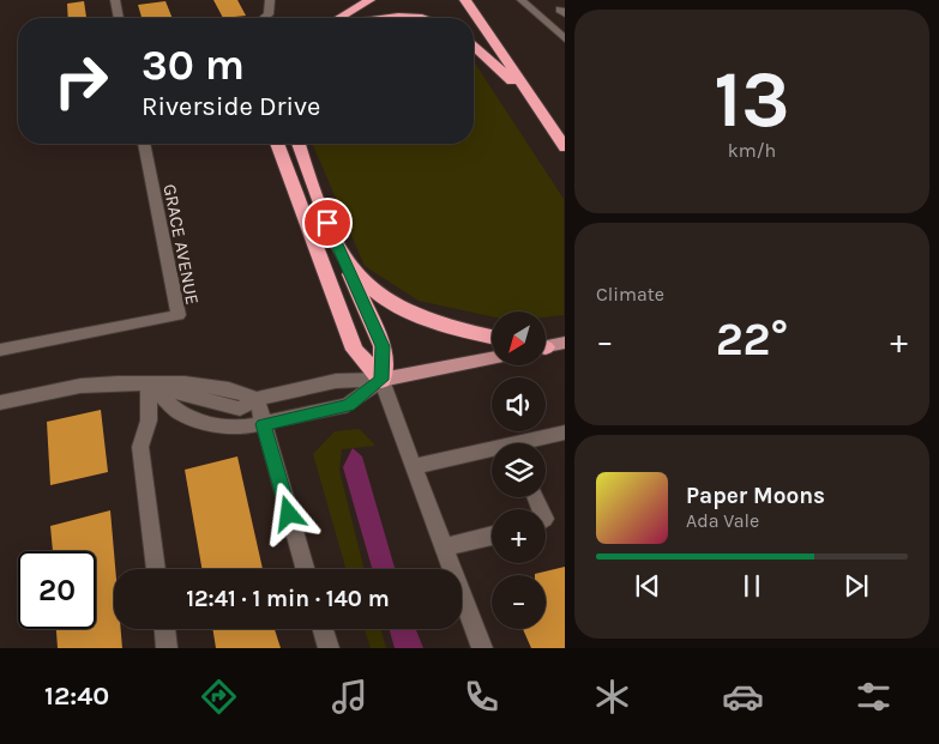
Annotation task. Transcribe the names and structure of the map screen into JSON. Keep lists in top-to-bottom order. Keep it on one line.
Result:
{"streets":{"street":["GRACE AVENUE"]},"north":"bottom left","page":{"tile":[["13","km/h"],"Climate"],"turn":["30 m","Riverside Drive"],"map_buttons":["+","−"],"heat":["−","22°","+"],"song":["Paper Moons","Ada Vale"],"limit":"20","trip":"12:41 · 1 min · 140 m","tabs":"12:40"}}
